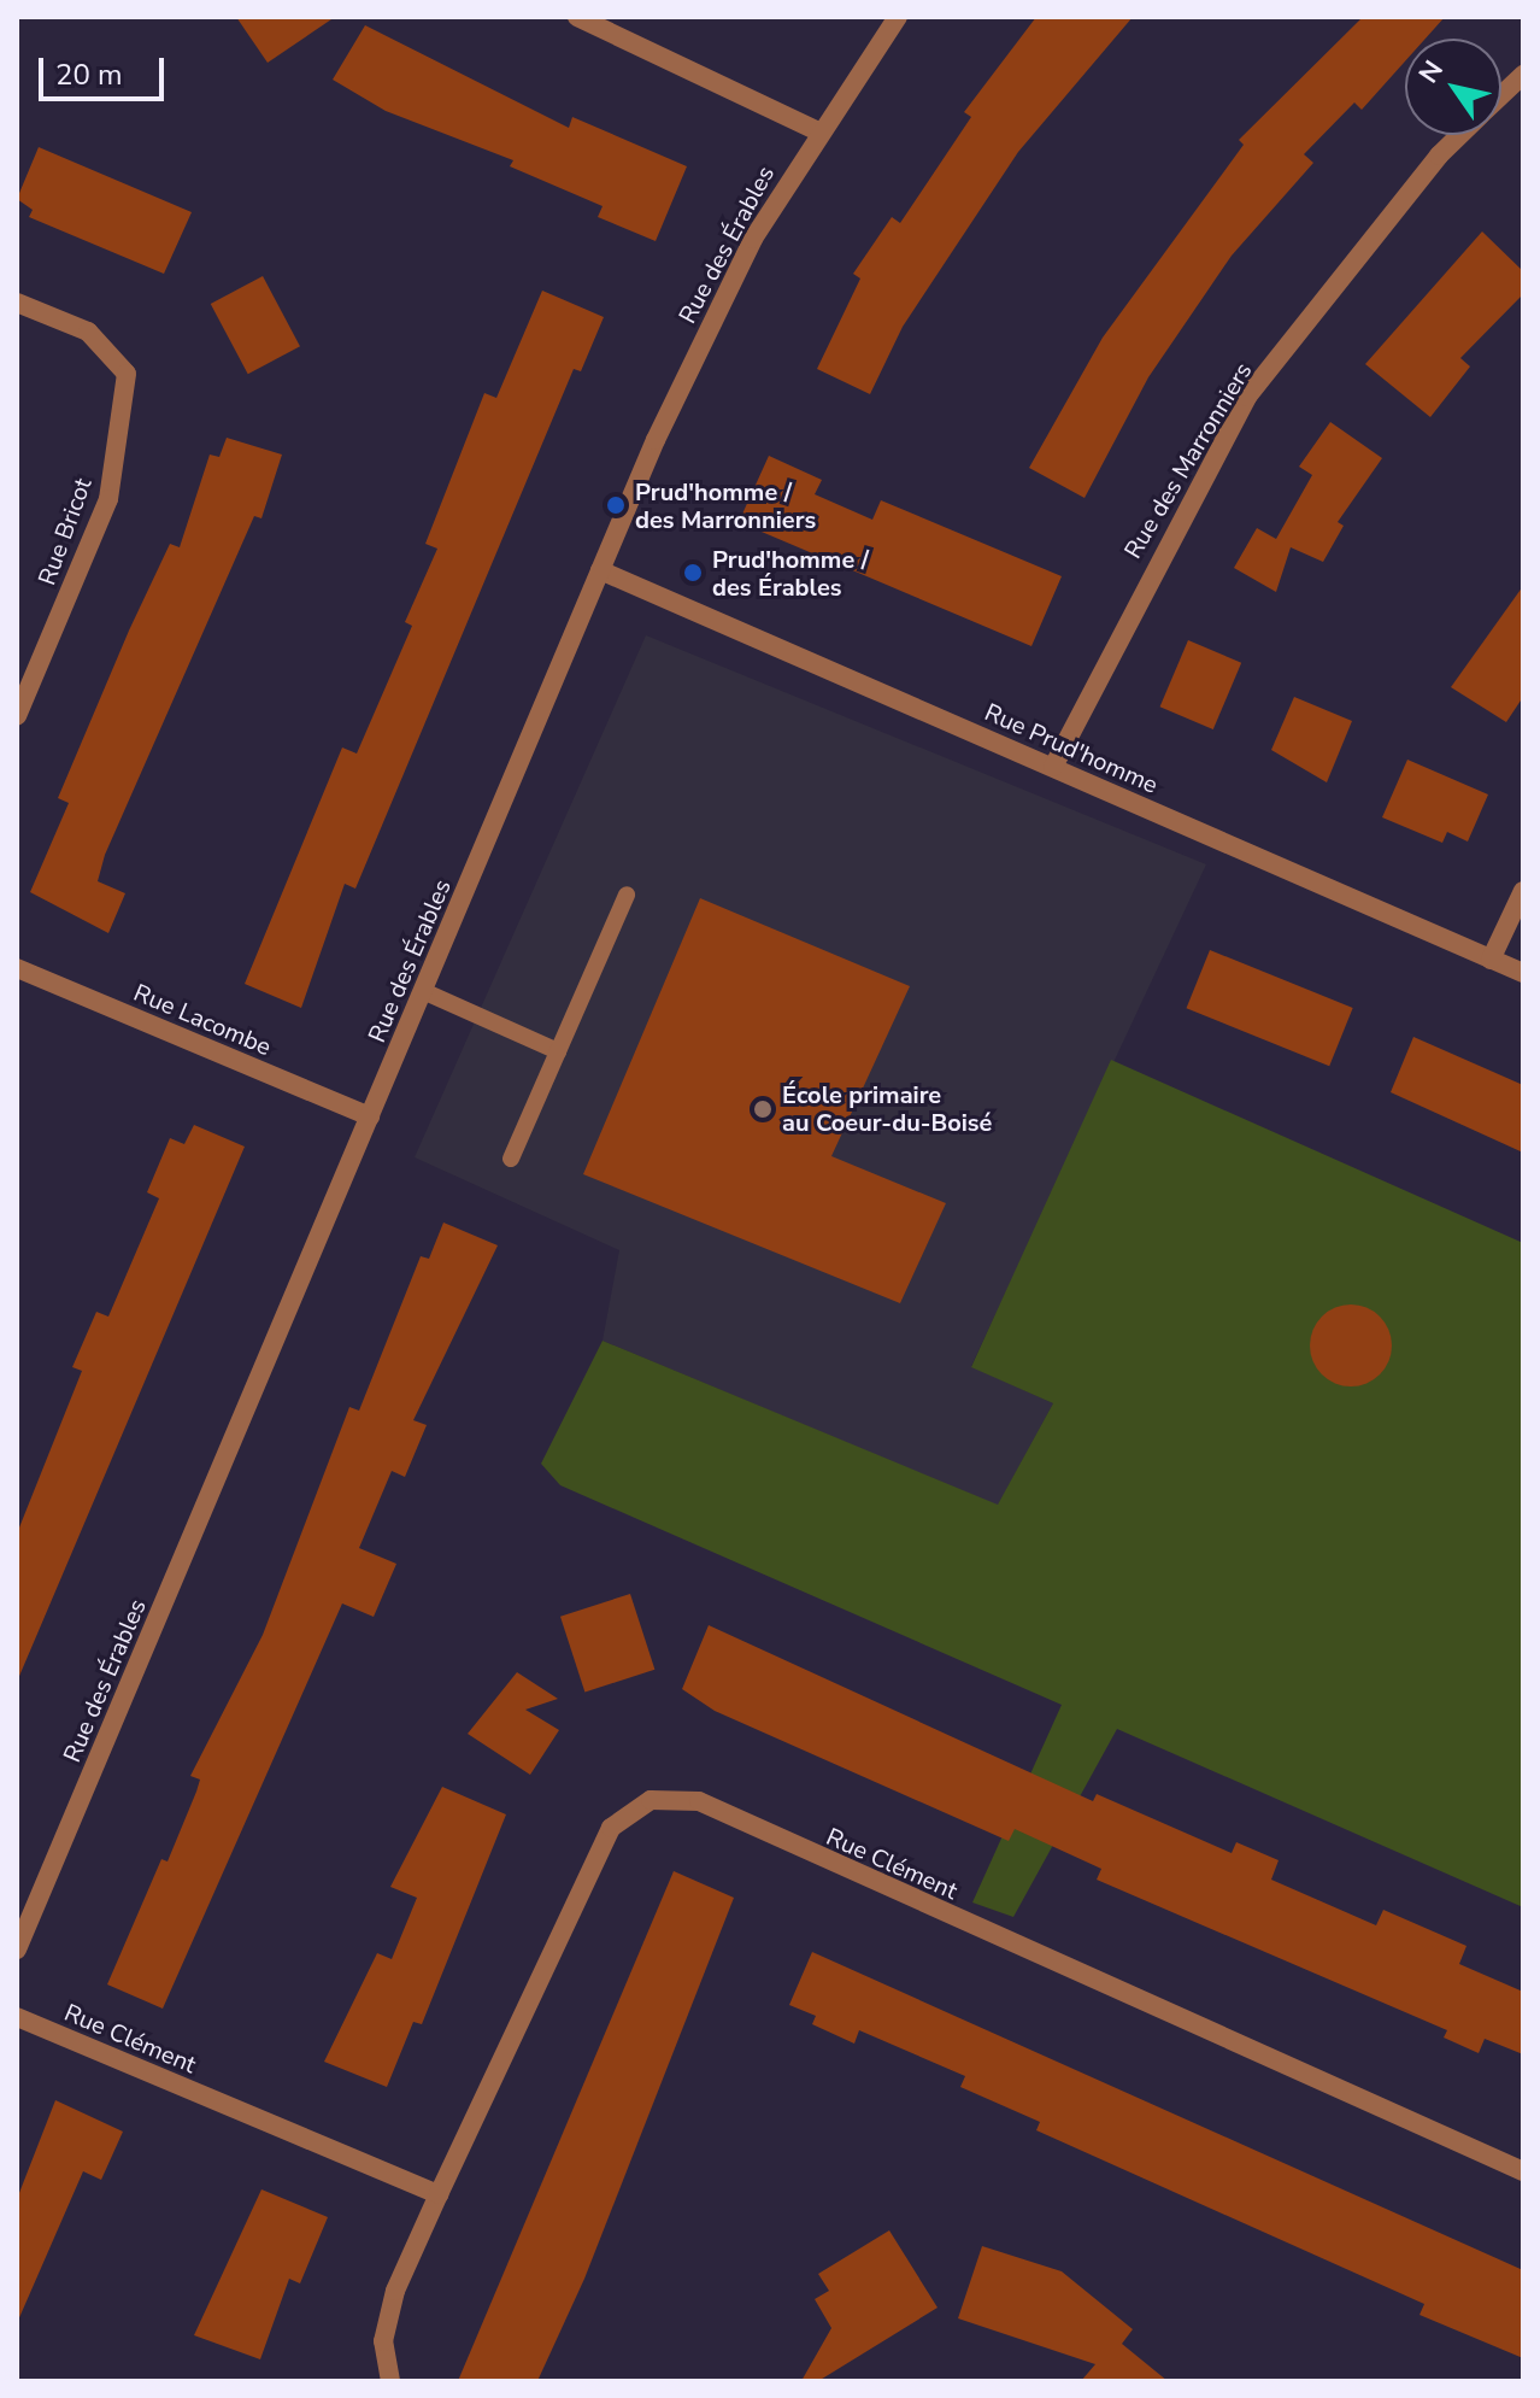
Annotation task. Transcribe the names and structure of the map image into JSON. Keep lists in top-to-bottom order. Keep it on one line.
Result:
{"streets":{"street":["Rue des Érables","Rue des Marronniers","Rue Bricot","Rue Prud'homme","Rue Lacombe","Rue Clément"]},"crossings":[["Rue des Érables","Rue Prud'homme"],["Rue des Érables","Rue Lacombe"],["Rue des Marronniers","Rue Prud'homme"]],"places":["Prud'homme / des Marronniers","Prud'homme / des Érables","École primaire au Coeur‑du‑Boisé"],"scale_bar":"20 m","north":"top left"}
